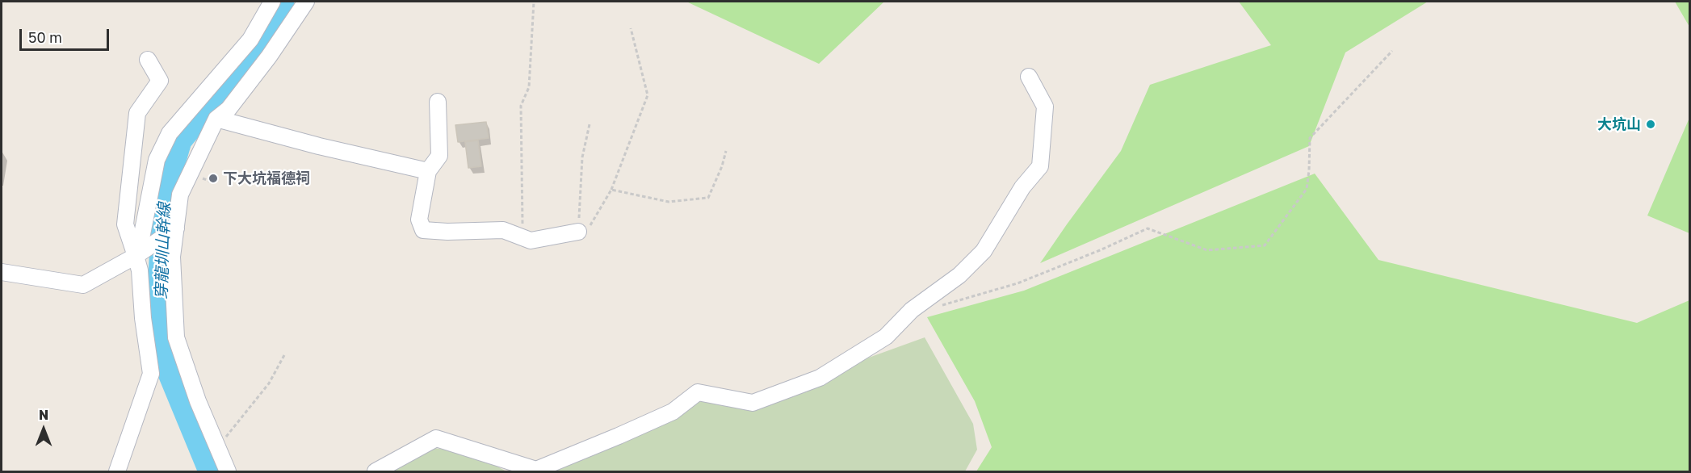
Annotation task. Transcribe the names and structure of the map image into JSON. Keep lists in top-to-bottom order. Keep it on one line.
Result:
{"water":["穿龍圳山幹線"],"places":["大坑山","下大坑福德祠"],"scale_bar":"50 m","north":"top"}
